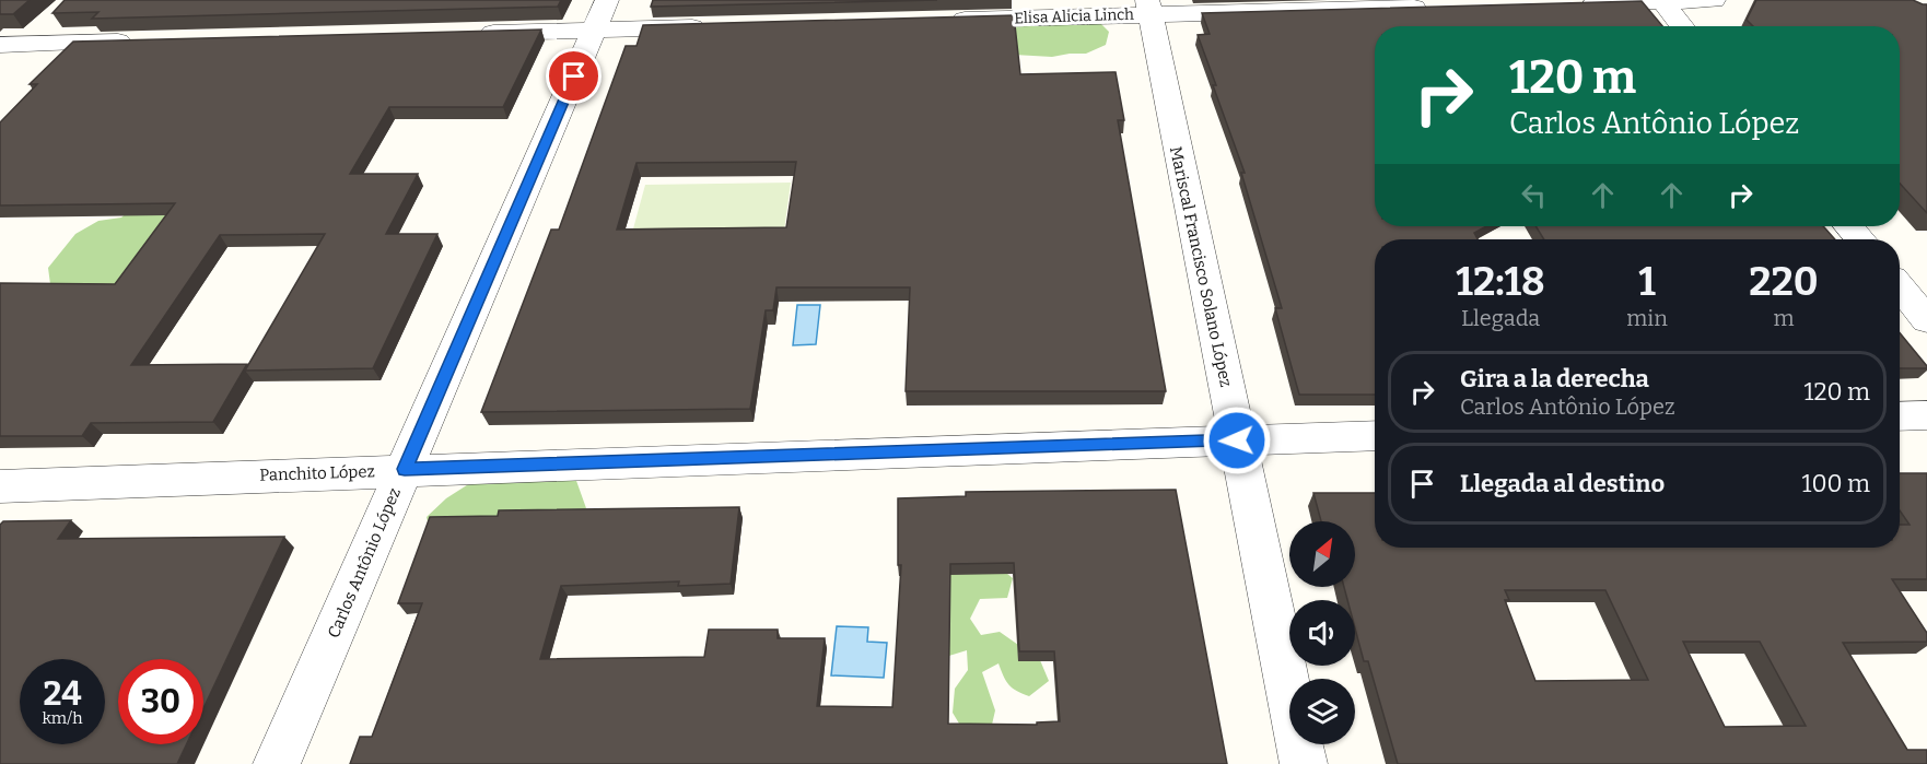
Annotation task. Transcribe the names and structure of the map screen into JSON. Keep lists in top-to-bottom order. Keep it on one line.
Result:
{"streets":{"street":["Elisa Alicia Linch","Mariscal Francisco Solano López","Panchito López","Carlos Antônio López"]},"crossings":[["Elisa Alicia Linch","Mariscal Francisco Solano López"],["Mariscal Francisco Solano López","Panchito López"],["Panchito López","Carlos Antônio López"]],"north":"top right","page":{"turn":["120 m","Carlos Antônio López"],"eta":["12:18","Llegada","1","min","220","m"],"list":[{"name":"Gira a la derecha","note":"Carlos Antônio López","value":"120 m"},{"name":"Llegada al destino","value":"100 m"}],"speed":"24 km/h","limit":"30"}}
